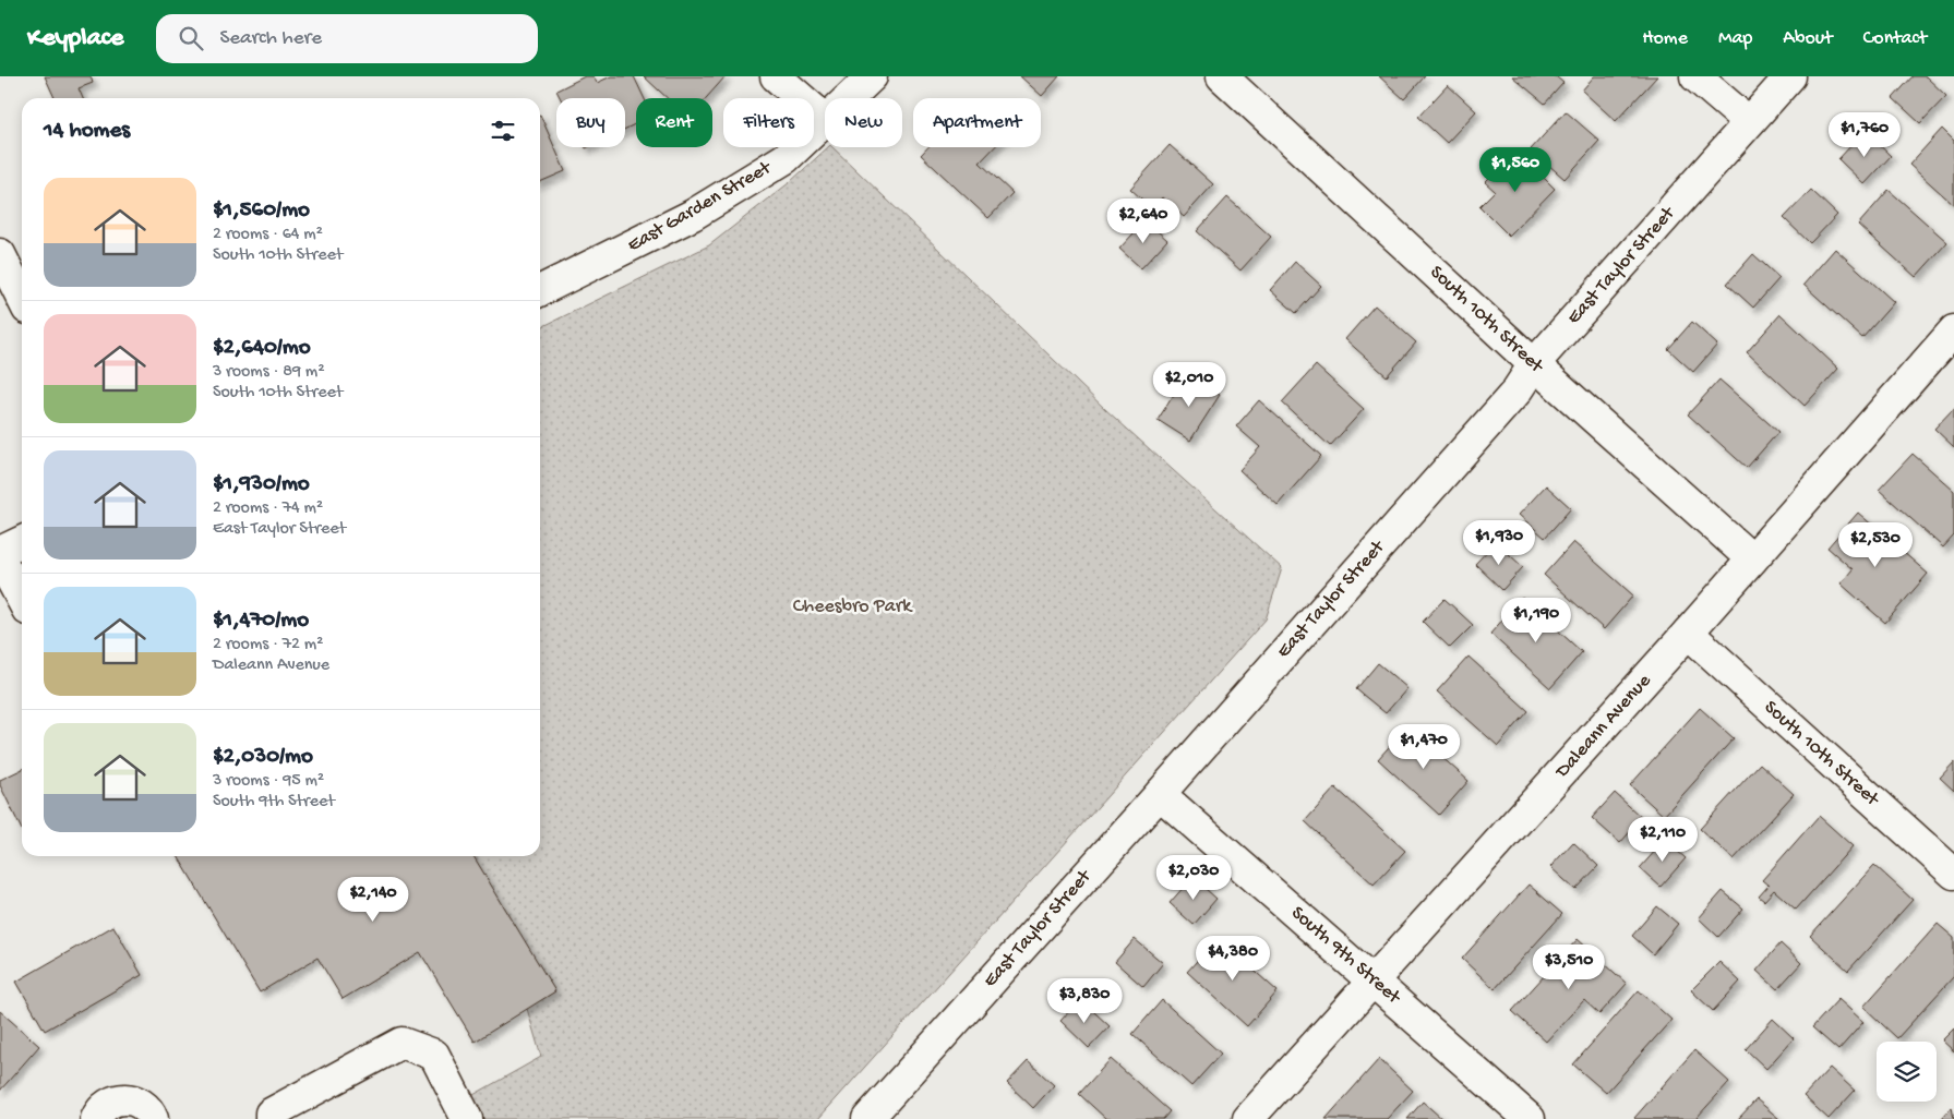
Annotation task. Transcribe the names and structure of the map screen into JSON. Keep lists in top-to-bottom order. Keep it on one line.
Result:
{"streets":{"street":["East Garden Street","East Taylor Street","South 10th Street","Daleann Avenue","South 9th Street"]},"crossings":[["East Taylor Street","South 10th Street"],["East Taylor Street","South 9th Street"],["South 10th Street","Daleann Avenue"],["Daleann Avenue","South 9th Street"]],"parks":["Cheesbro Park"],"page":{"header":"Keyplace","search":"Search here","nav":["Home","Map","About","Contact"],"chip":["Buy","Rent","Filters","New","Apartment"],"heading":"14 homes","price":["$1,760","$1,560","$2,640","$2,010","$1,930","$2,530","$1,190","$1,470","$2,110","$2,030","$2,140","$4,380","$3,510","$3,830"],"list":[{"name":"$1,560/mo","note":"2 rooms · 64 m² · South 10th Street"},{"name":"$2,640/mo","note":"3 rooms · 89 m² · South 10th Street"},{"name":"$1,930/mo","note":"2 rooms · 74 m² · East Taylor Street"},{"name":"$1,470/mo","note":"2 rooms · 72 m² · Daleann Avenue"},{"name":"$2,030/mo","note":"3 rooms · 95 m² · South 9th Street"}]}}
